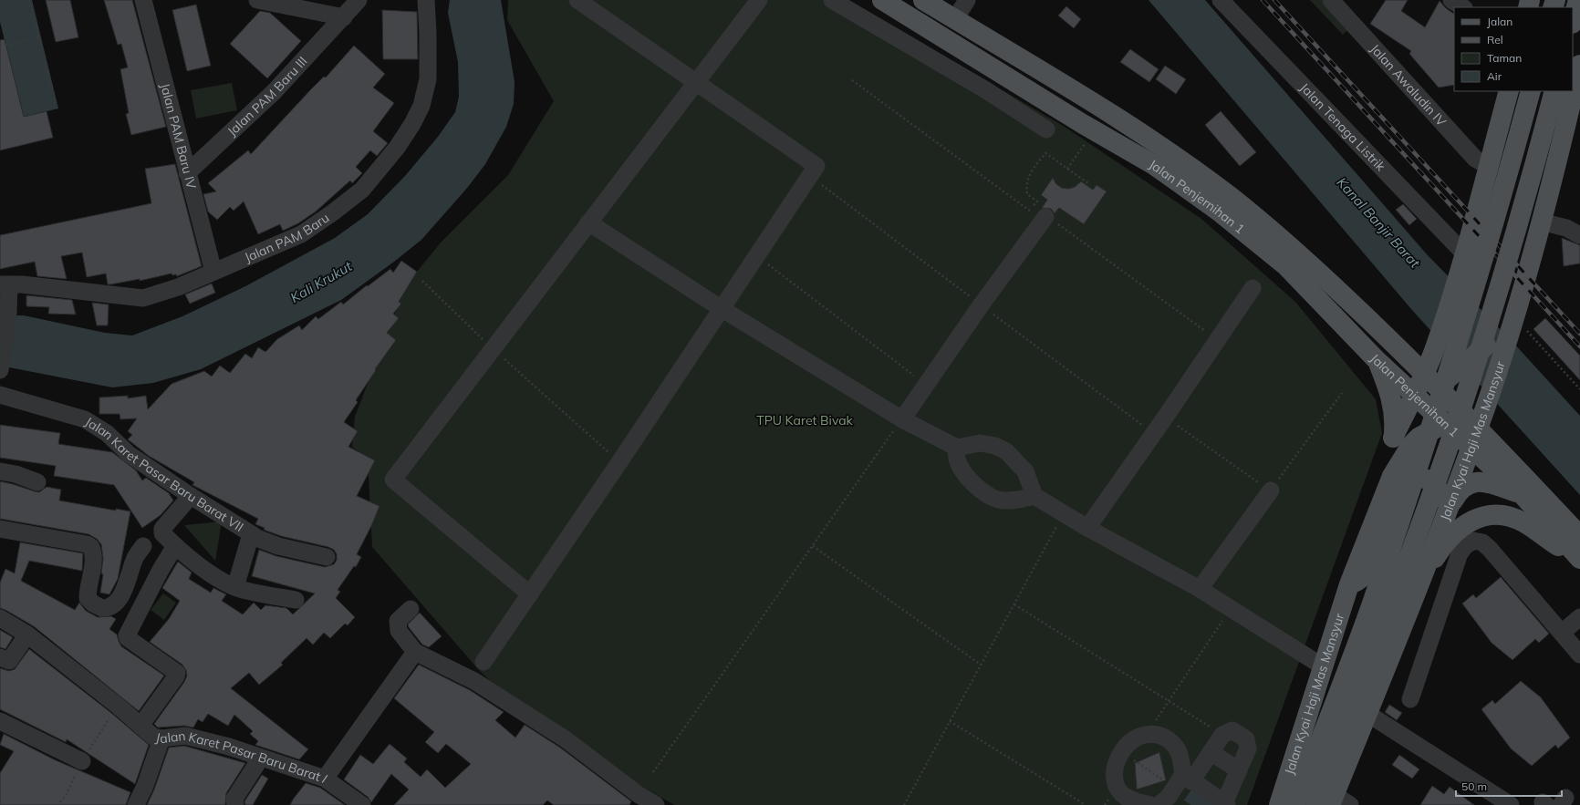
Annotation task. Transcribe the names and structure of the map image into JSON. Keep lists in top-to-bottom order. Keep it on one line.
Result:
{"streets":{"main road":["Jalan Penjernihan 1","Jalan Kyai Haji Mas Mansyur"],"street":["Jalan Awaludin IV","Jalan PAM Baru III","Jalan Tenaga Listrik","Jalan PAM Baru IV","Jalan PAM Baru","Jalan Karet Pasar Baru Barat VII","Jalan Karet Pasar Baru Barat I"]},"crossings":[["Jalan PAM Baru III","Jalan PAM Baru IV"],["Jalan PAM Baru IV","Jalan PAM Baru"],["Jalan Penjernihan 1","Jalan Kyai Haji Mas Mansyur"]],"water":["Kanal Banjir Barat","Kali Krukut"],"parks":["TPU Karet Bivak"],"legend":["Jalan","Rel","Taman","Air"],"scale_bar":"50 m"}
